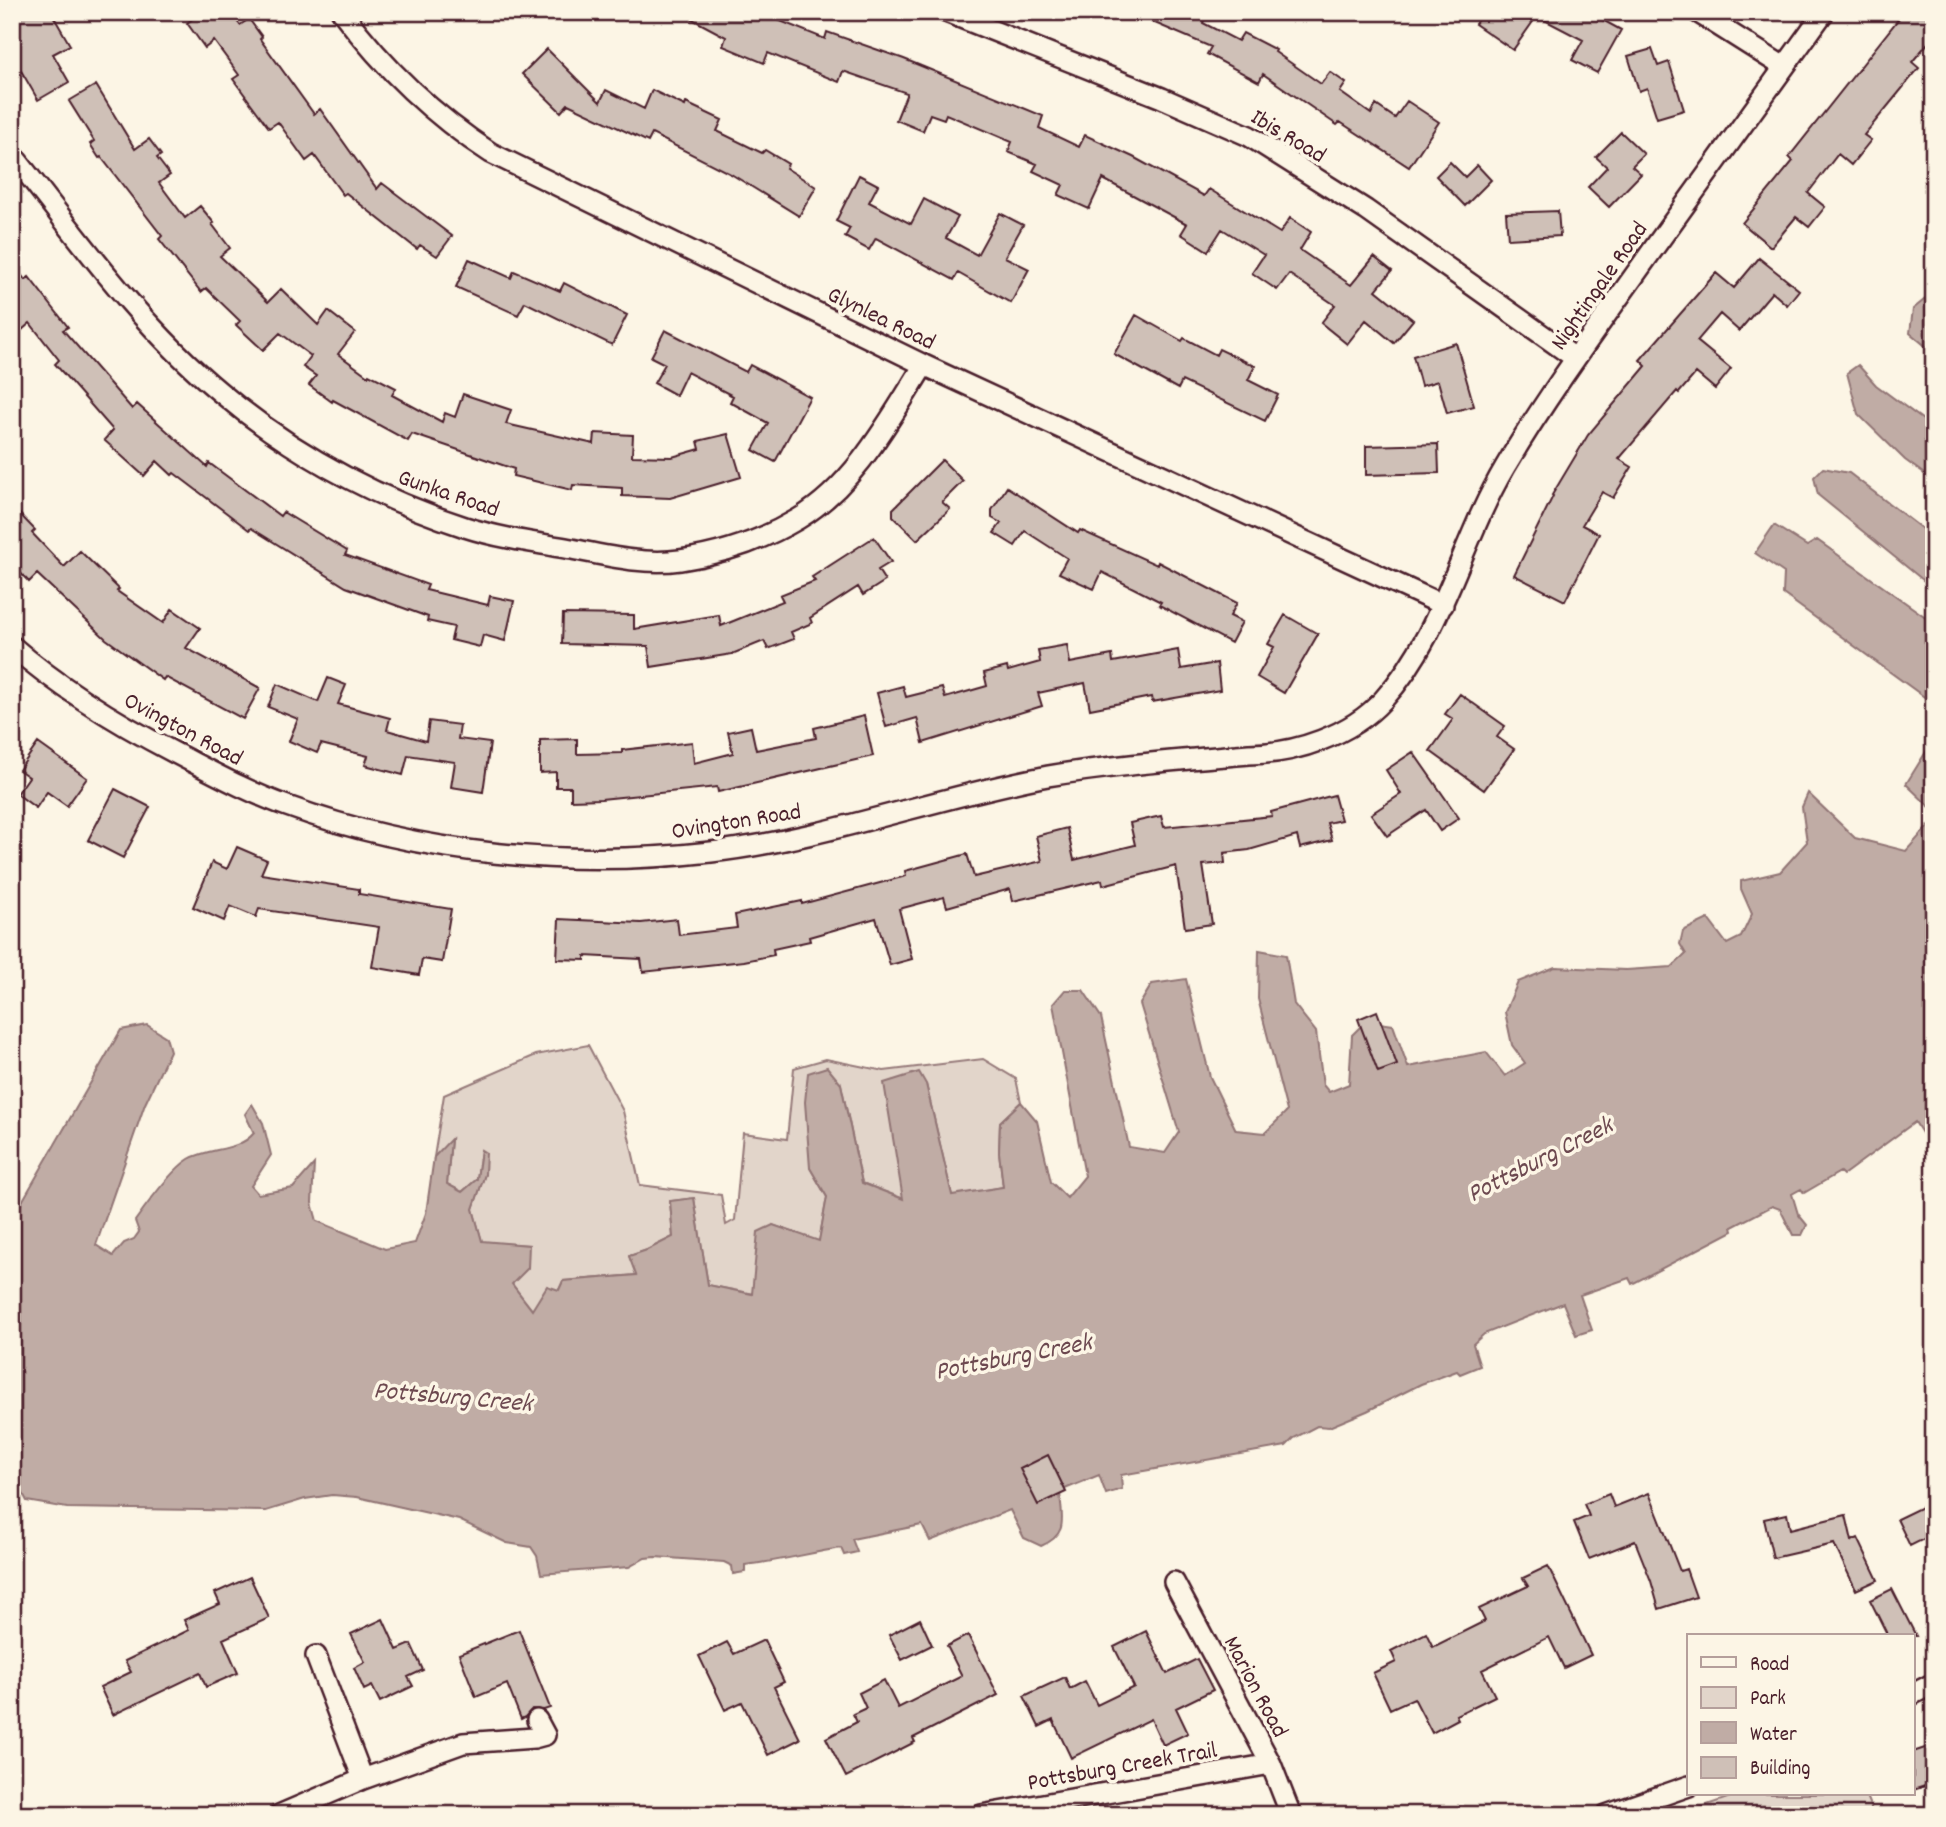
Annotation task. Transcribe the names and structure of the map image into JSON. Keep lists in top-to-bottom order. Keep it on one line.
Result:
{"streets":{"street":["Ibis Road","Nightingale Road","Glynlea Road","Gunka Road","Ovington Road","Marion Road","Pottsburg Creek Trail"]},"crossings":[["Ibis Road","Nightingale Road"],["Nightingale Road","Glynlea Road"],["Nightingale Road","Ovington Road"],["Glynlea Road","Gunka Road"],["Glynlea Road","Ovington Road"],["Marion Road","Pottsburg Creek Trail"]],"water":["Pottsburg Creek"],"legend":["Road","Park","Water","Building"]}
